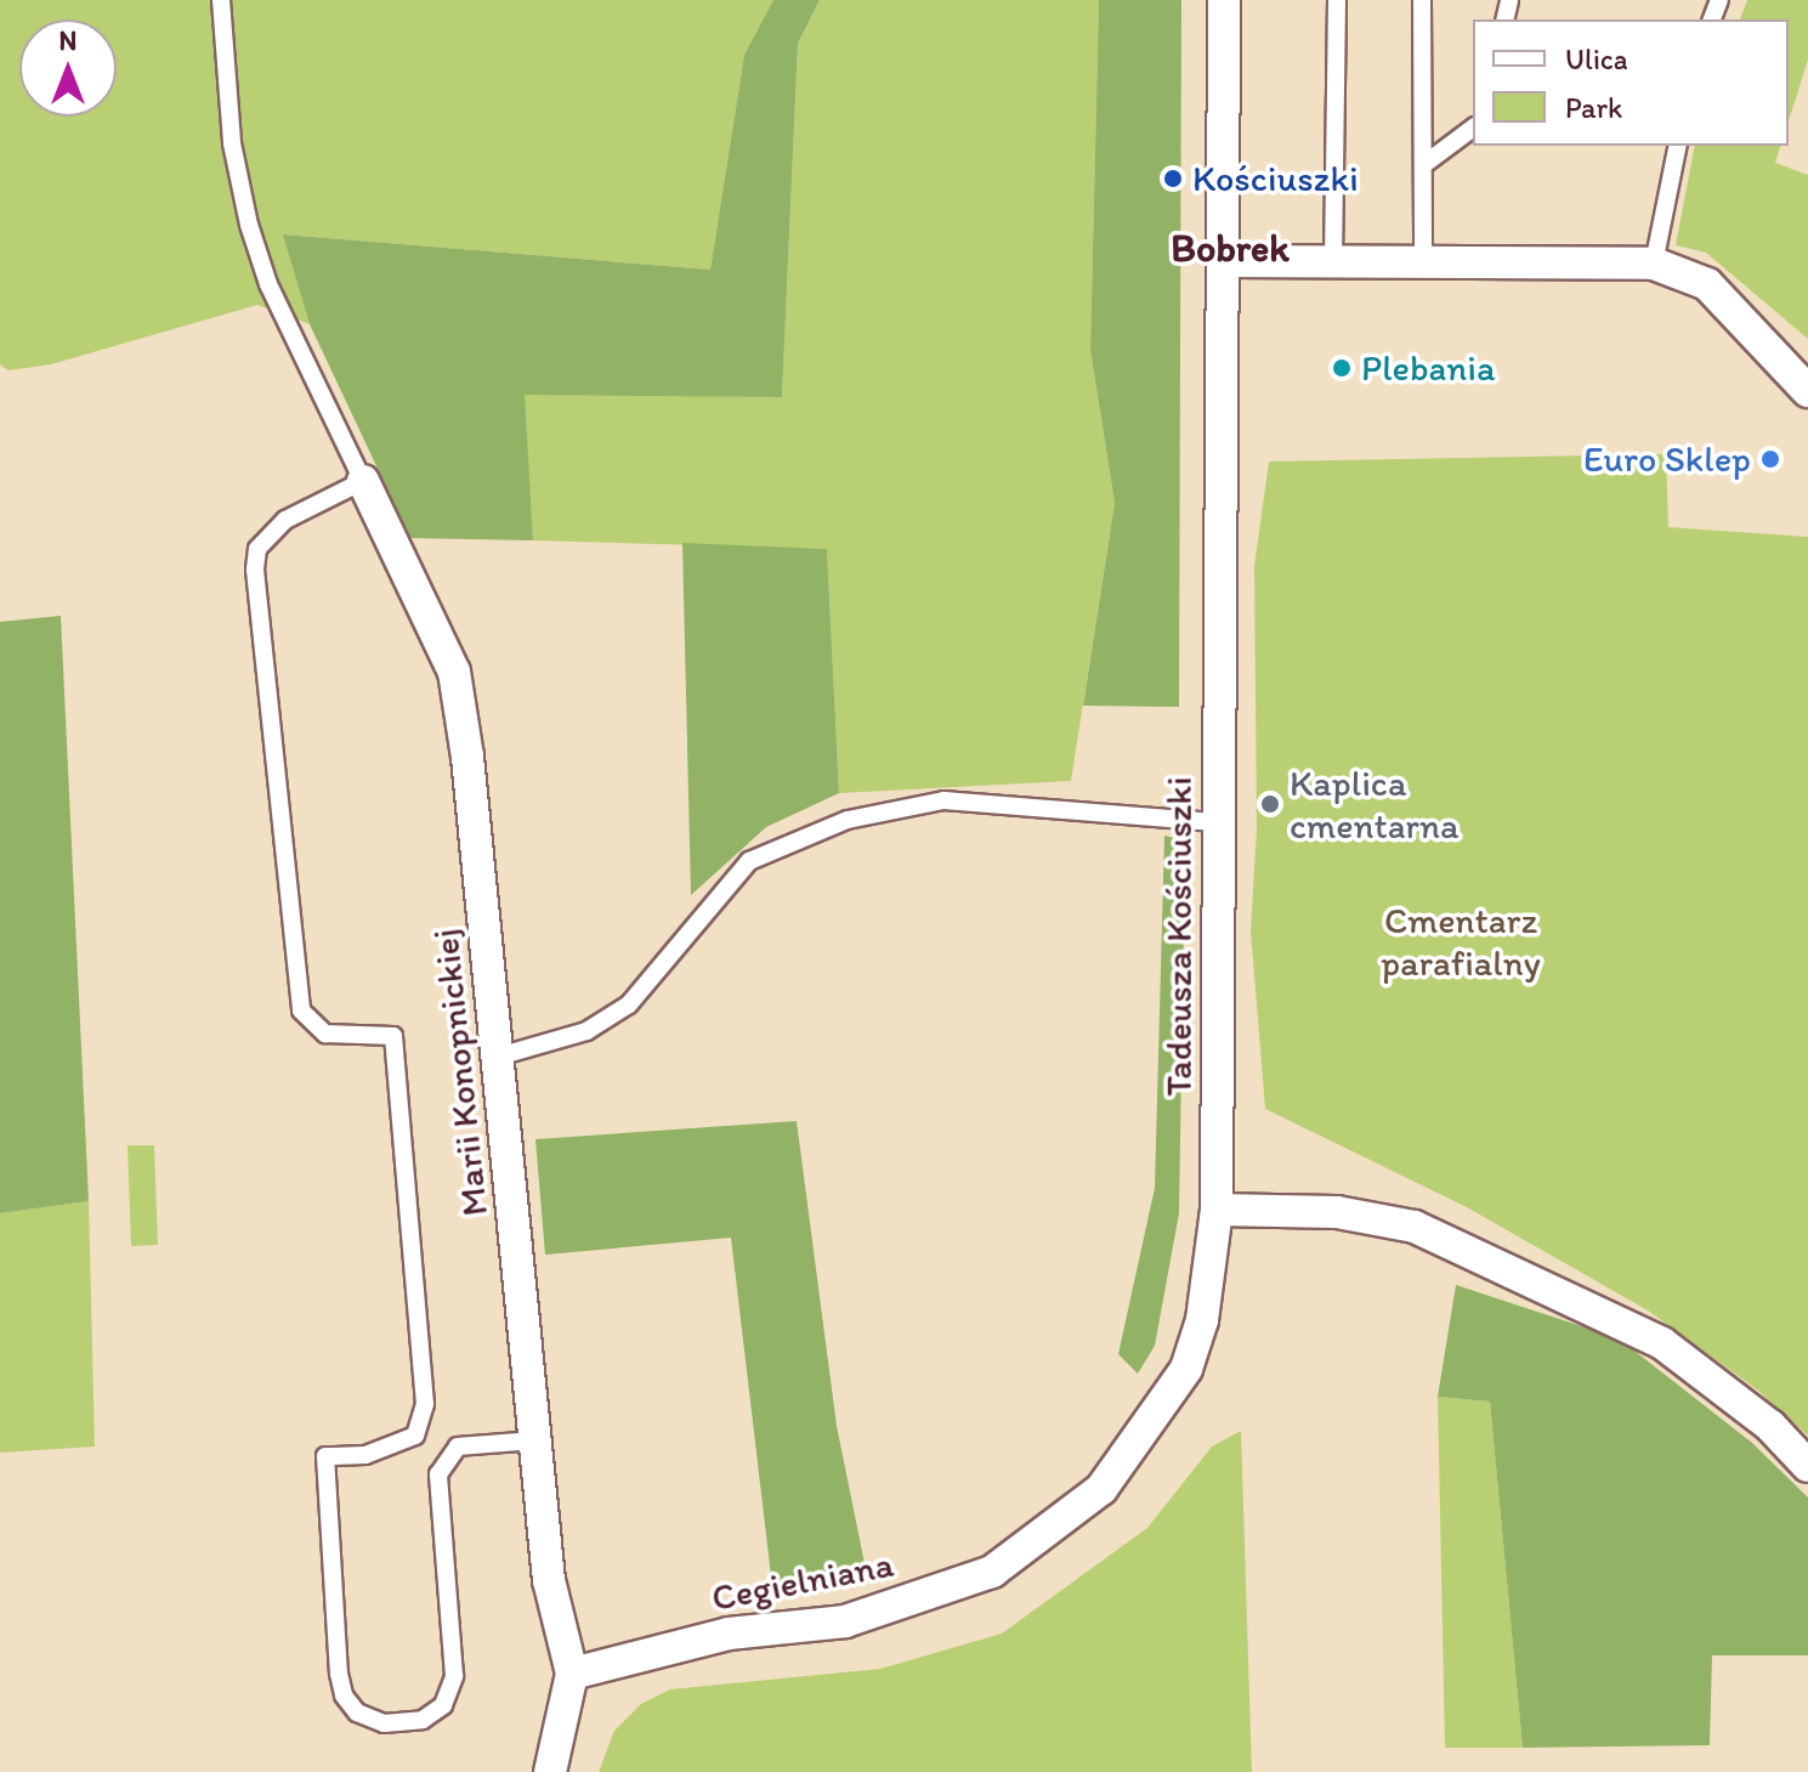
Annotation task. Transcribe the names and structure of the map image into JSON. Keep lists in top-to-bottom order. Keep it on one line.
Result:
{"streets":{"street":["Tadeusza Kościuszki","Marii Konopnickiej","Cegielniana"]},"crossings":[["Tadeusza Kościuszki","Cegielniana"],["Marii Konopnickiej","Cegielniana"]],"districts":["Bobrek"],"parks":["Cmentarz parafialny"],"places":["Kościuszki","Plebania","Euro Sklep","Kaplica cmentarna"],"legend":["Ulica","Park"],"north":"top"}
